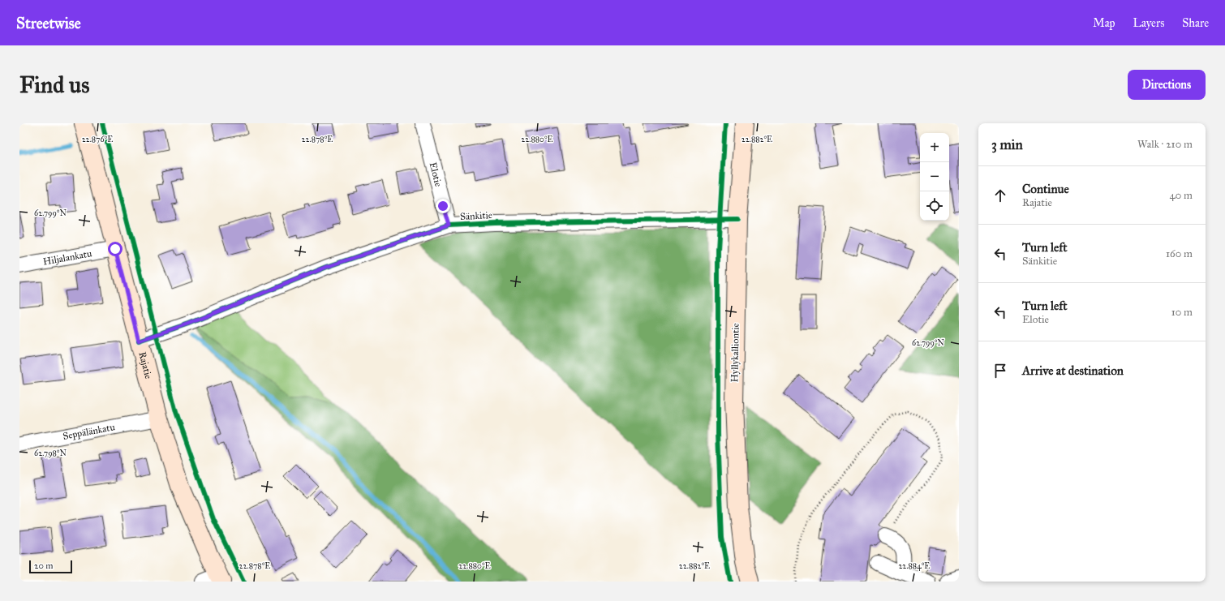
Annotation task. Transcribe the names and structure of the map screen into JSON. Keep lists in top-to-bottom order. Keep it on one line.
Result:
{"streets":{"street":["Elotie","Sänkitie","Hiljalankatu","Hyllykalliontie","Rajatie","Seppälänkatu"]},"crossings":[["Elotie","Sänkitie"],["Sänkitie","Hyllykalliontie"],["Sänkitie","Rajatie"],["Hiljalankatu","Rajatie"],["Rajatie","Seppälänkatu"]],"scale_bar":"20 m","page":{"header":"Streetwise","nav":["Map","Layers","Share"],"buttons":"Directions","title":"Find us","heading":["3 min","Walk · 210 m"],"map_buttons":["+","−"],"list":[["Continue","Rajatie","40 m"],["Turn left","Sänkitie","160 m"],["Turn left","Elotie","10 m"],"Arrive at destination"],"scale":"20 m"},"coordinates":["22.876°E","22.878°E","22.880°E","22.882°E","62.799°N","62.798°N","22.884°E"]}
